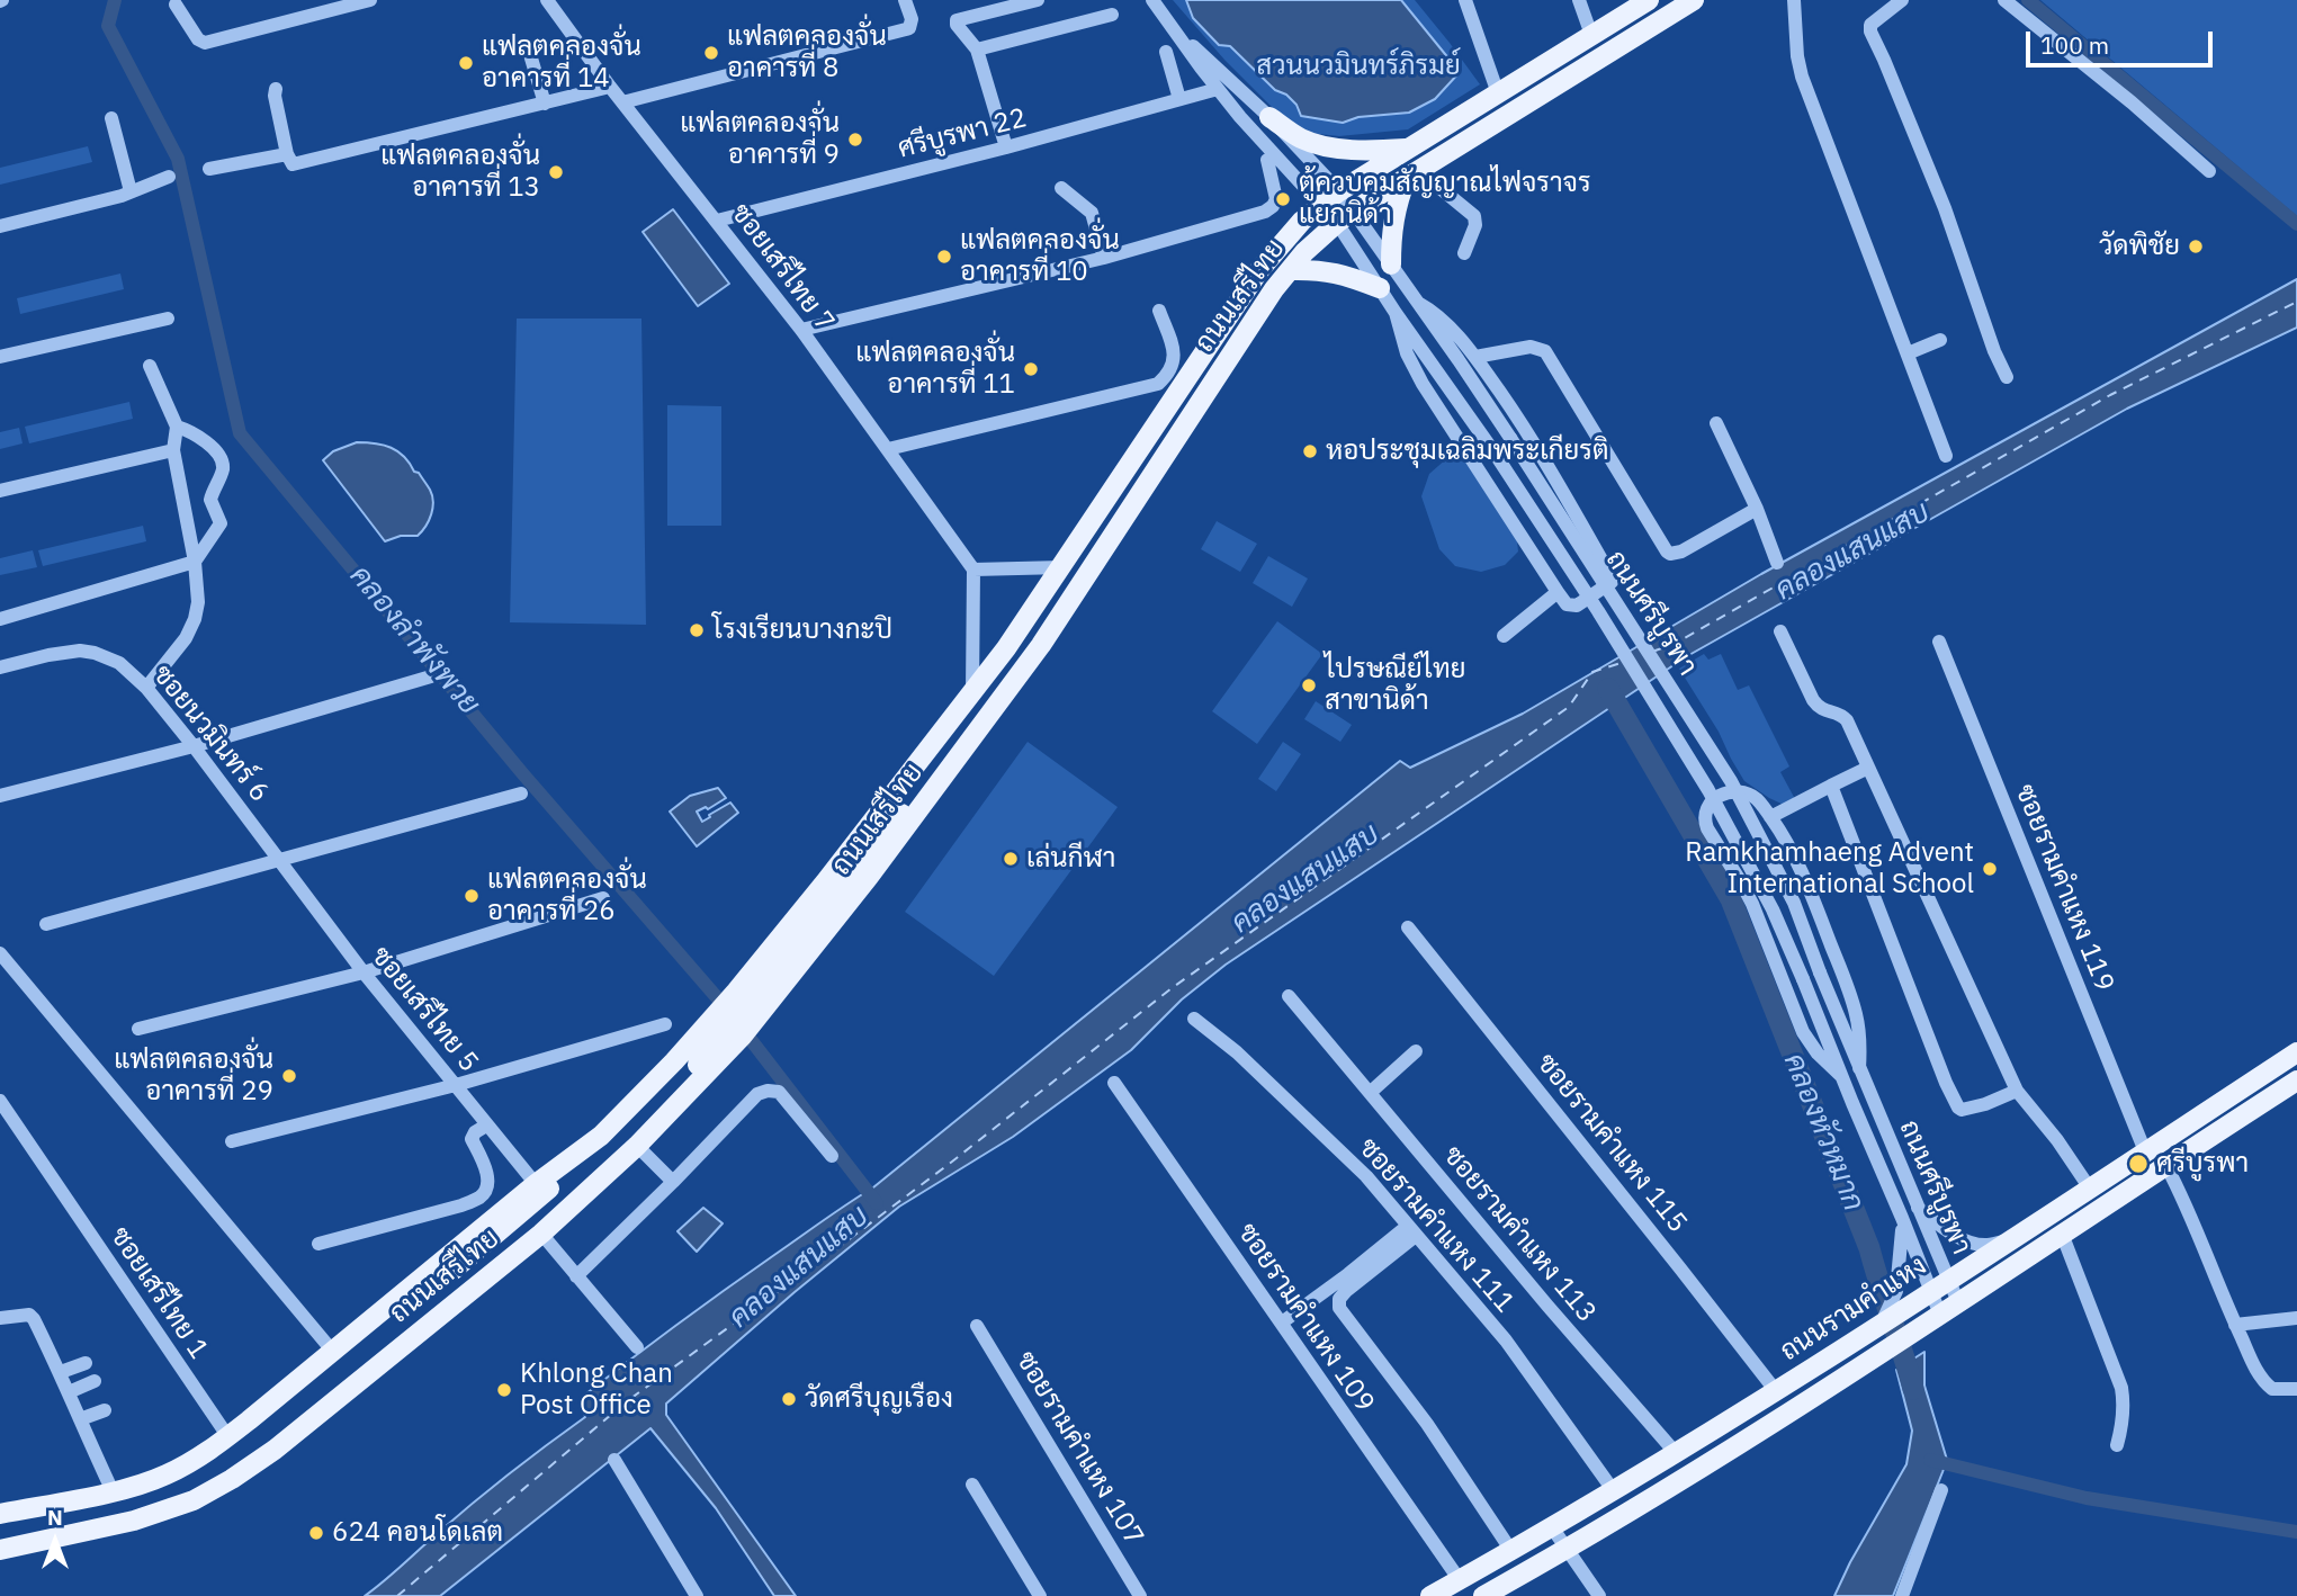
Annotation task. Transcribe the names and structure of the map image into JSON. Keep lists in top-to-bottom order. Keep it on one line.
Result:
{"streets":{"main road":["ถนนเสรีไทย","ถนนรามคำแหง"],"street":["ศรีบูรพา 22","ซอยเสรีไทย 7","ถนนศรีบูรพา","ซอยนวมินทร์ 6","ซอยรามคำแหง 119","ซอยเสรีไทย 5","ซอยรามคำแหง 115","ซอยรามคำแหง 111","ซอยรามคำแหง 113","ซอยเสรีไทย 1","ซอยรามคำแหง 109","ซอยรามคำแหง 107"]},"crossings":[["ศรีบูรพา 22","ซอยเสรีไทย 7"],["ศรีบูรพา 22","ถนนศรีบูรพา"],["ถนนเสรีไทย","ถนนศรีบูรพา"],["ถนนเสรีไทย","ซอยเสรีไทย 5"],["ถนนเสรีไทย","ซอยเสรีไทย 1"],["ถนนศรีบูรพา","ถนนรามคำแหง"],["ซอยนวมินทร์ 6","ซอยเสรีไทย 5"],["ซอยรามคำแหง 119","ถนนรามคำแหง"],["ซอยรามคำแหง 115","ถนนรามคำแหง"],["ซอยรามคำแหง 111","ถนนรามคำแหง"],["ซอยรามคำแหง 113","ถนนรามคำแหง"],["ถนนรามคำแหง","ซอยรามคำแหง 109"]],"water":["คลองแสนแสบ","คลองลำพังพวย","คลองหัวหมาก"],"parks":["สวนนวมินทร์ภิรมย์"],"places":["แฟลตคลองจั่น อาคารที่ 8","แฟลตคลองจั่น อาคารที่ 14","แฟลตคลองจั่น อาคารที่ 9","แฟลตคลองจั่น อาคารที่ 13","ตู้ควบคุมสัญญาณไฟจราจร แยกนิด้า","วัดพิชัย","แฟลตคลองจั่น อาคารที่ 10","แฟลตคลองจั่น อาคารที่ 11","หอประชุมเฉลิมพระเกียรติ","โรงเรียนบางกะปิ","ไปรษณีย์ไทย สาขานิด้า","เล่นกีฬา","Ramkhamhaeng Advent International School","แฟลตคลองจั่น อาคารที่ 26","แฟลตคลองจั่น อาคารที่ 29","ศรีบูรพา","Khlong Chan Post Office","วัดศรีบุญเรือง","624 คอนโดเลต"],"scale_bar":"100 m","north":"top"}
